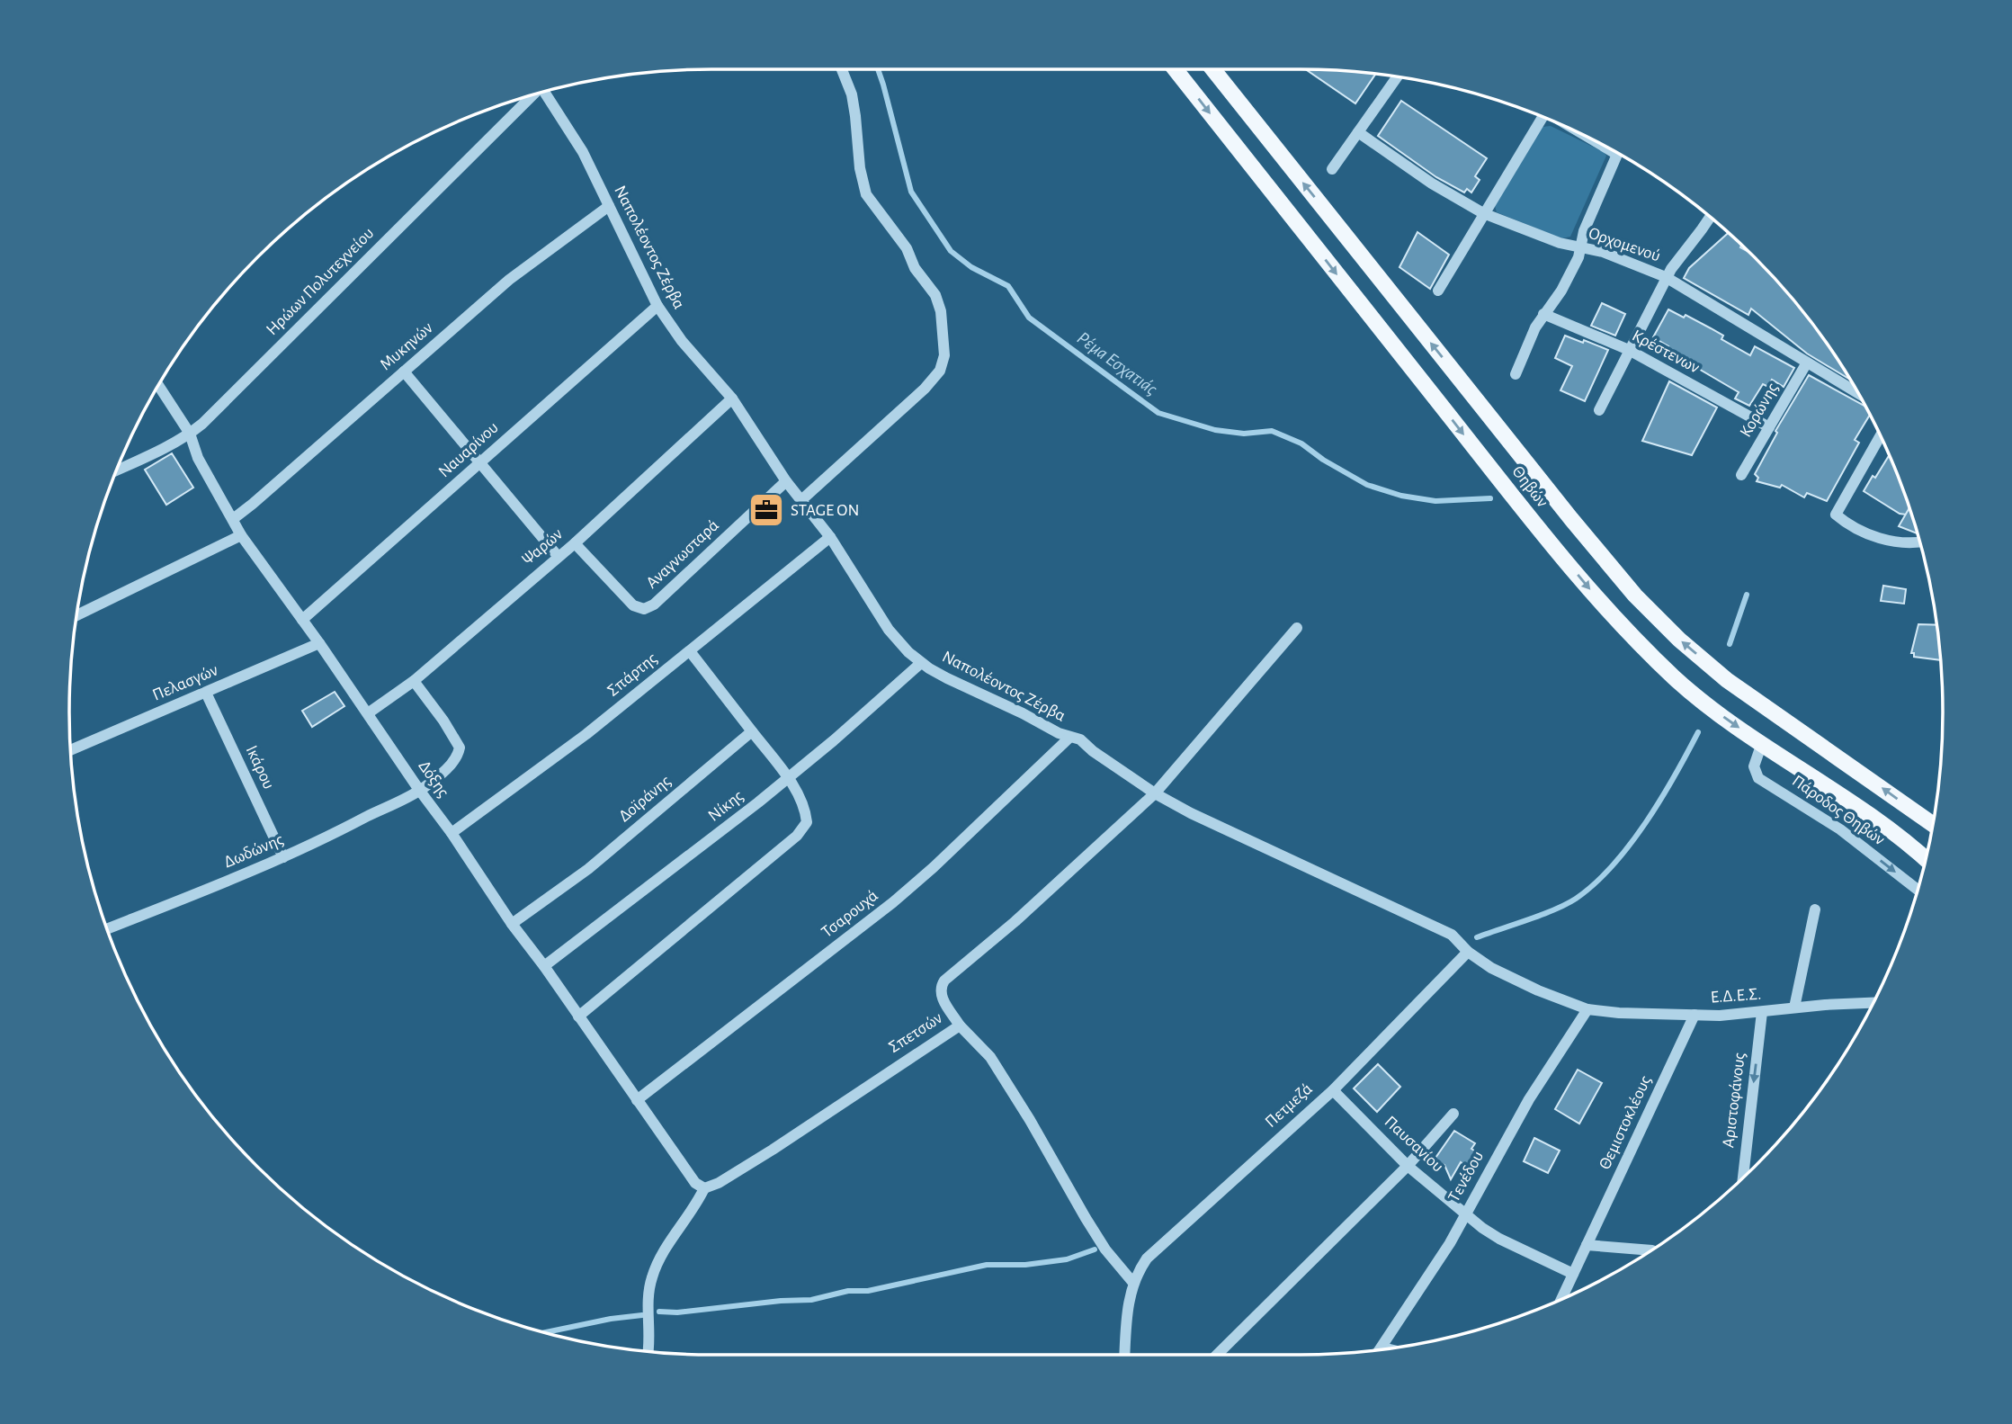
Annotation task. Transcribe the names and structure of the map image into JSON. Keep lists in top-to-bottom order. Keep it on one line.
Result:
{"streets":{"main road":["Θηβών"],"street":["Ορχομενού","Ναπολέοντος Ζέρβα","Ηρώων Πολυτεχνείου","Μυκηνών","Κρέστενων","Κορώνης","Ναυαρίνου","Ψαρών","Αναγνωσταρά","Σπάρτης","Πελασγών","Ικάρου","Δόξης","Δοϊράνης","Νίκης","Πάροδος Θηβών","Δωδώνης","Τσαρουχά","Ε.Δ.Ε.Σ.","Σπετσών","Αριστοφάνους","Πετμεζά","Θεμιστοκλέους","Παυσανίου","Τενέδου"]},"crossings":[["Ορχομενού","Κορώνης"],["Ναπολέοντος Ζέρβα","Μυκηνών"],["Ναπολέοντος Ζέρβα","Ναυαρίνου"],["Ναπολέοντος Ζέρβα","Ψαρών"],["Ναπολέοντος Ζέρβα","Αναγνωσταρά"],["Ναπολέοντος Ζέρβα","Σπάρτης"],["Ναπολέοντος Ζέρβα","Νίκης"],["Ναπολέοντος Ζέρβα","Τσαρουχά"],["Ναπολέοντος Ζέρβα","Ε.Δ.Ε.Σ."],["Ναπολέοντος Ζέρβα","Σπετσών"],["Ναπολέοντος Ζέρβα","Πετμεζά"],["Ναπολέοντος Ζέρβα","Τενέδου"],["Ηρώων Πολυτεχνείου","Δόξης"],["Μυκηνών","Δόξης"],["Κρέστενων","Κορώνης"],["Ναυαρίνου","Δόξης"],["Θηβών","Πάροδος Θηβών"],["Ψαρών","Αναγνωσταρά"],["Ψαρών","Δόξης"],["Ψαρών","Δωδώνης"],["Σπάρτης","Δόξης"],["Πελασγών","Ικάρου"],["Πελασγών","Δόξης"],["Ικάρου","Δωδώνης"],["Δόξης","Δοϊράνης"],["Δόξης","Νίκης"],["Δόξης","Δωδώνης"],["Δόξης","Τσαρουχά"],["Δόξης","Σπετσών"],["Ε.Δ.Ε.Σ.","Αριστοφάνους"],["Ε.Δ.Ε.Σ.","Θεμιστοκλέους"],["Ε.Δ.Ε.Σ.","Τενέδου"],["Πετμεζά","Παυσανίου"],["Θεμιστοκλέους","Παυσανίου"],["Παυσανίου","Τενέδου"]],"one_way":["Πάροδος Θηβών","Αριστοφάνους"],"water":["Ρέμα Εσχατιάς"],"places":{"office":["STAGE ON"]}}
